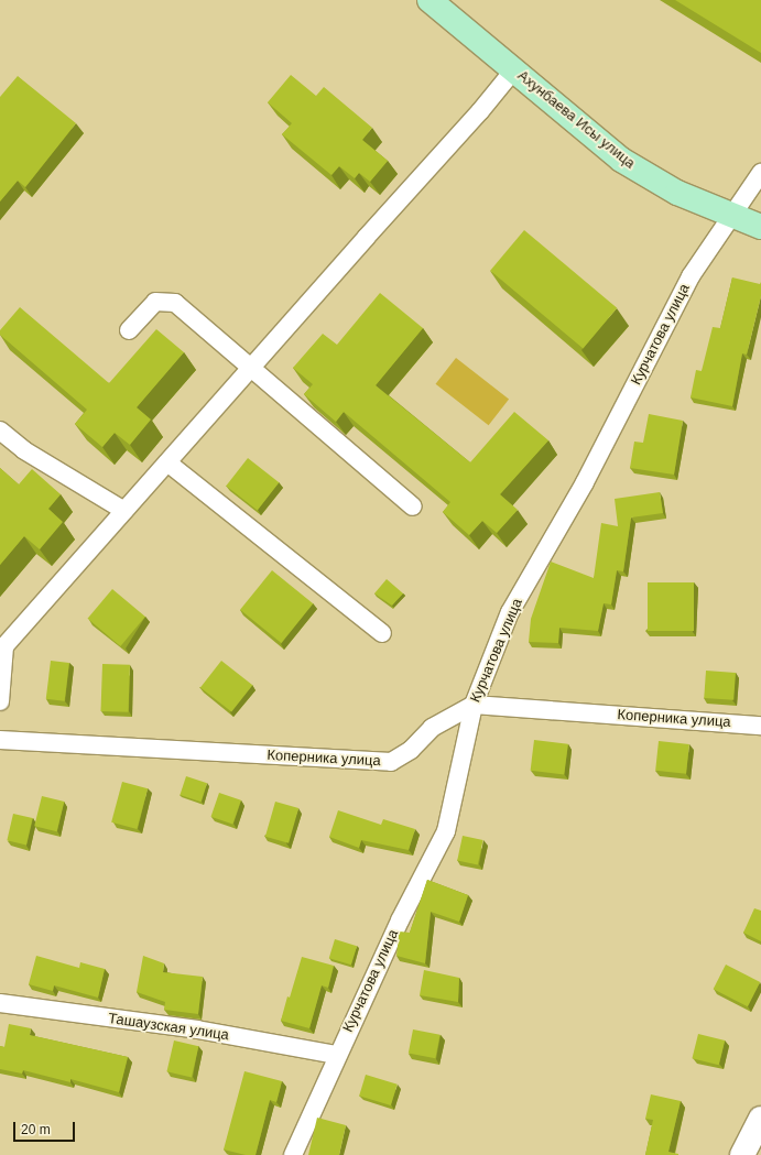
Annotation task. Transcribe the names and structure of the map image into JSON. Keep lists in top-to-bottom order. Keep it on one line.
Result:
{"streets":{"main road":["Ахунбаева Исы улица"],"street":["Курчатова улица","Коперника улица","Ташаузская улица"]},"crossings":[["Ахунбаева Исы улица","Курчатова улица"],["Курчатова улица","Коперника улица"],["Курчатова улица","Ташаузская улица"]],"scale_bar":"20 m"}
